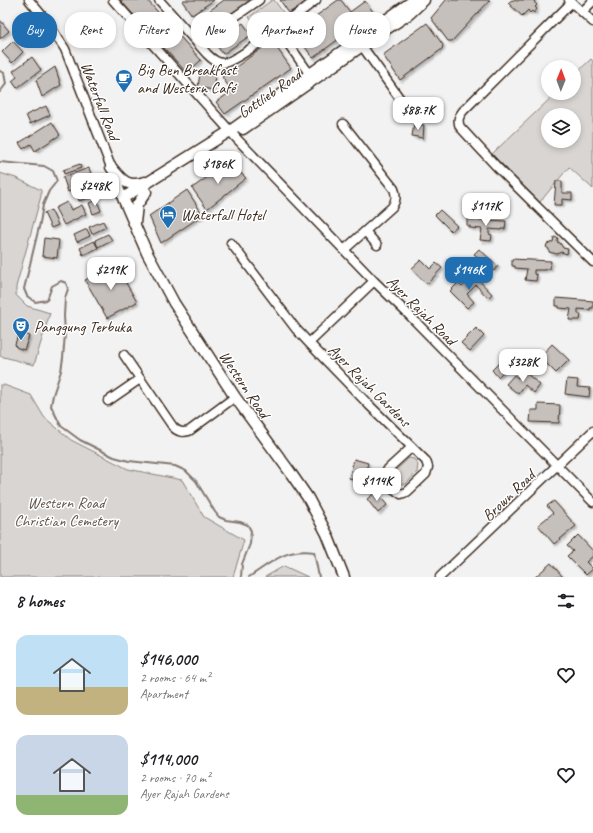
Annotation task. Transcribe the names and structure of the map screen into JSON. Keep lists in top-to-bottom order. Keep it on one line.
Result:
{"streets":{"main road":["Gottlieb Road","Western Road"],"street":["Waterfall Road","Ayer Rajah Road","Ayer Rajah Gardens","Brown Road"]},"crossings":[["Gottlieb Road","Waterfall Road"],["Gottlieb Road","Ayer Rajah Road"],["Gottlieb Road","Western Road"],["Waterfall Road","Western Road"],["Ayer Rajah Road","Ayer Rajah Gardens"],["Ayer Rajah Road","Brown Road"]],"parks":["Western Road Christian Cemetery"],"places":{"cafe":["Big Ben Breakfast and Western Café"],"hotel":["Waterfall Hotel"],"theatre":["Panggung Terbuka"]},"north":"top","page":{"chip":["Buy","Rent","Filters","New","Apartment","House"],"price":["$88.7K","$186K","$248K","$117K","$219K","$146K","$328K","$114K"],"heading":"8 homes","list":[{"name":"$146,000","note":"2 rooms · 64 m² · Apartment"},{"name":"$114,000","note":"2 rooms · 70 m² · Ayer Rajah Gardens"}]}}
